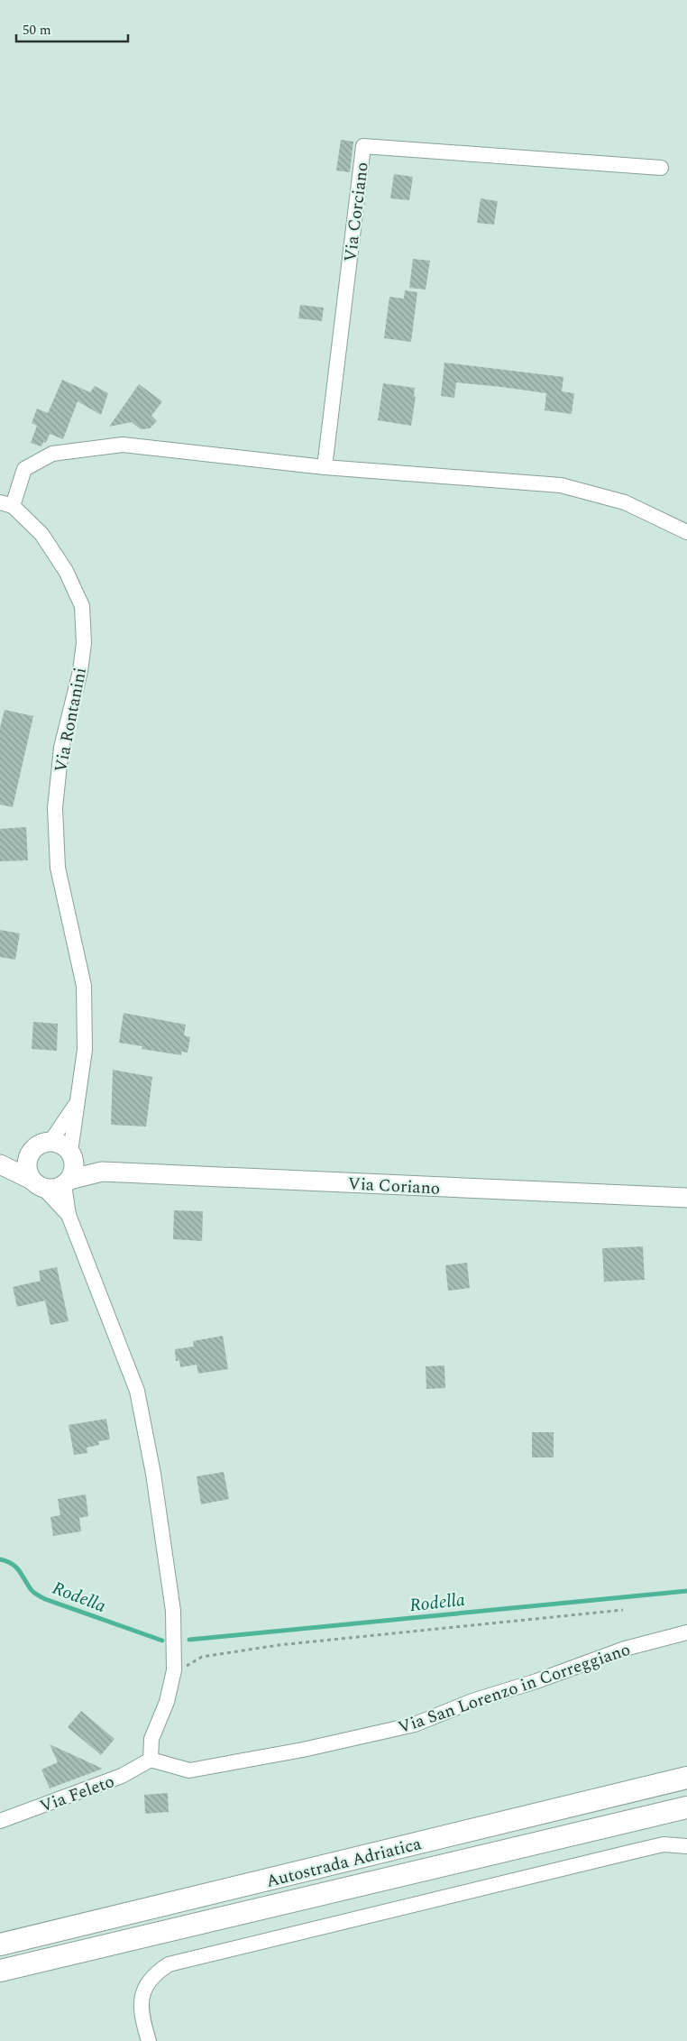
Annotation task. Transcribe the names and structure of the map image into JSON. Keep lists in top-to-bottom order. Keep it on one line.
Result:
{"streets":{"highway":["Autostrada Adriatica"],"main road":["Via Coriano"],"street":["Via Corciano","Via Rontanini","Via San Lorenzo in Correggiano","Via Feleto"]},"crossings":[["Via Rontanini","Via Coriano"],["Via San Lorenzo in Correggiano","Via Feleto"]],"water":["Rodella"],"scale_bar":"50 m"}
